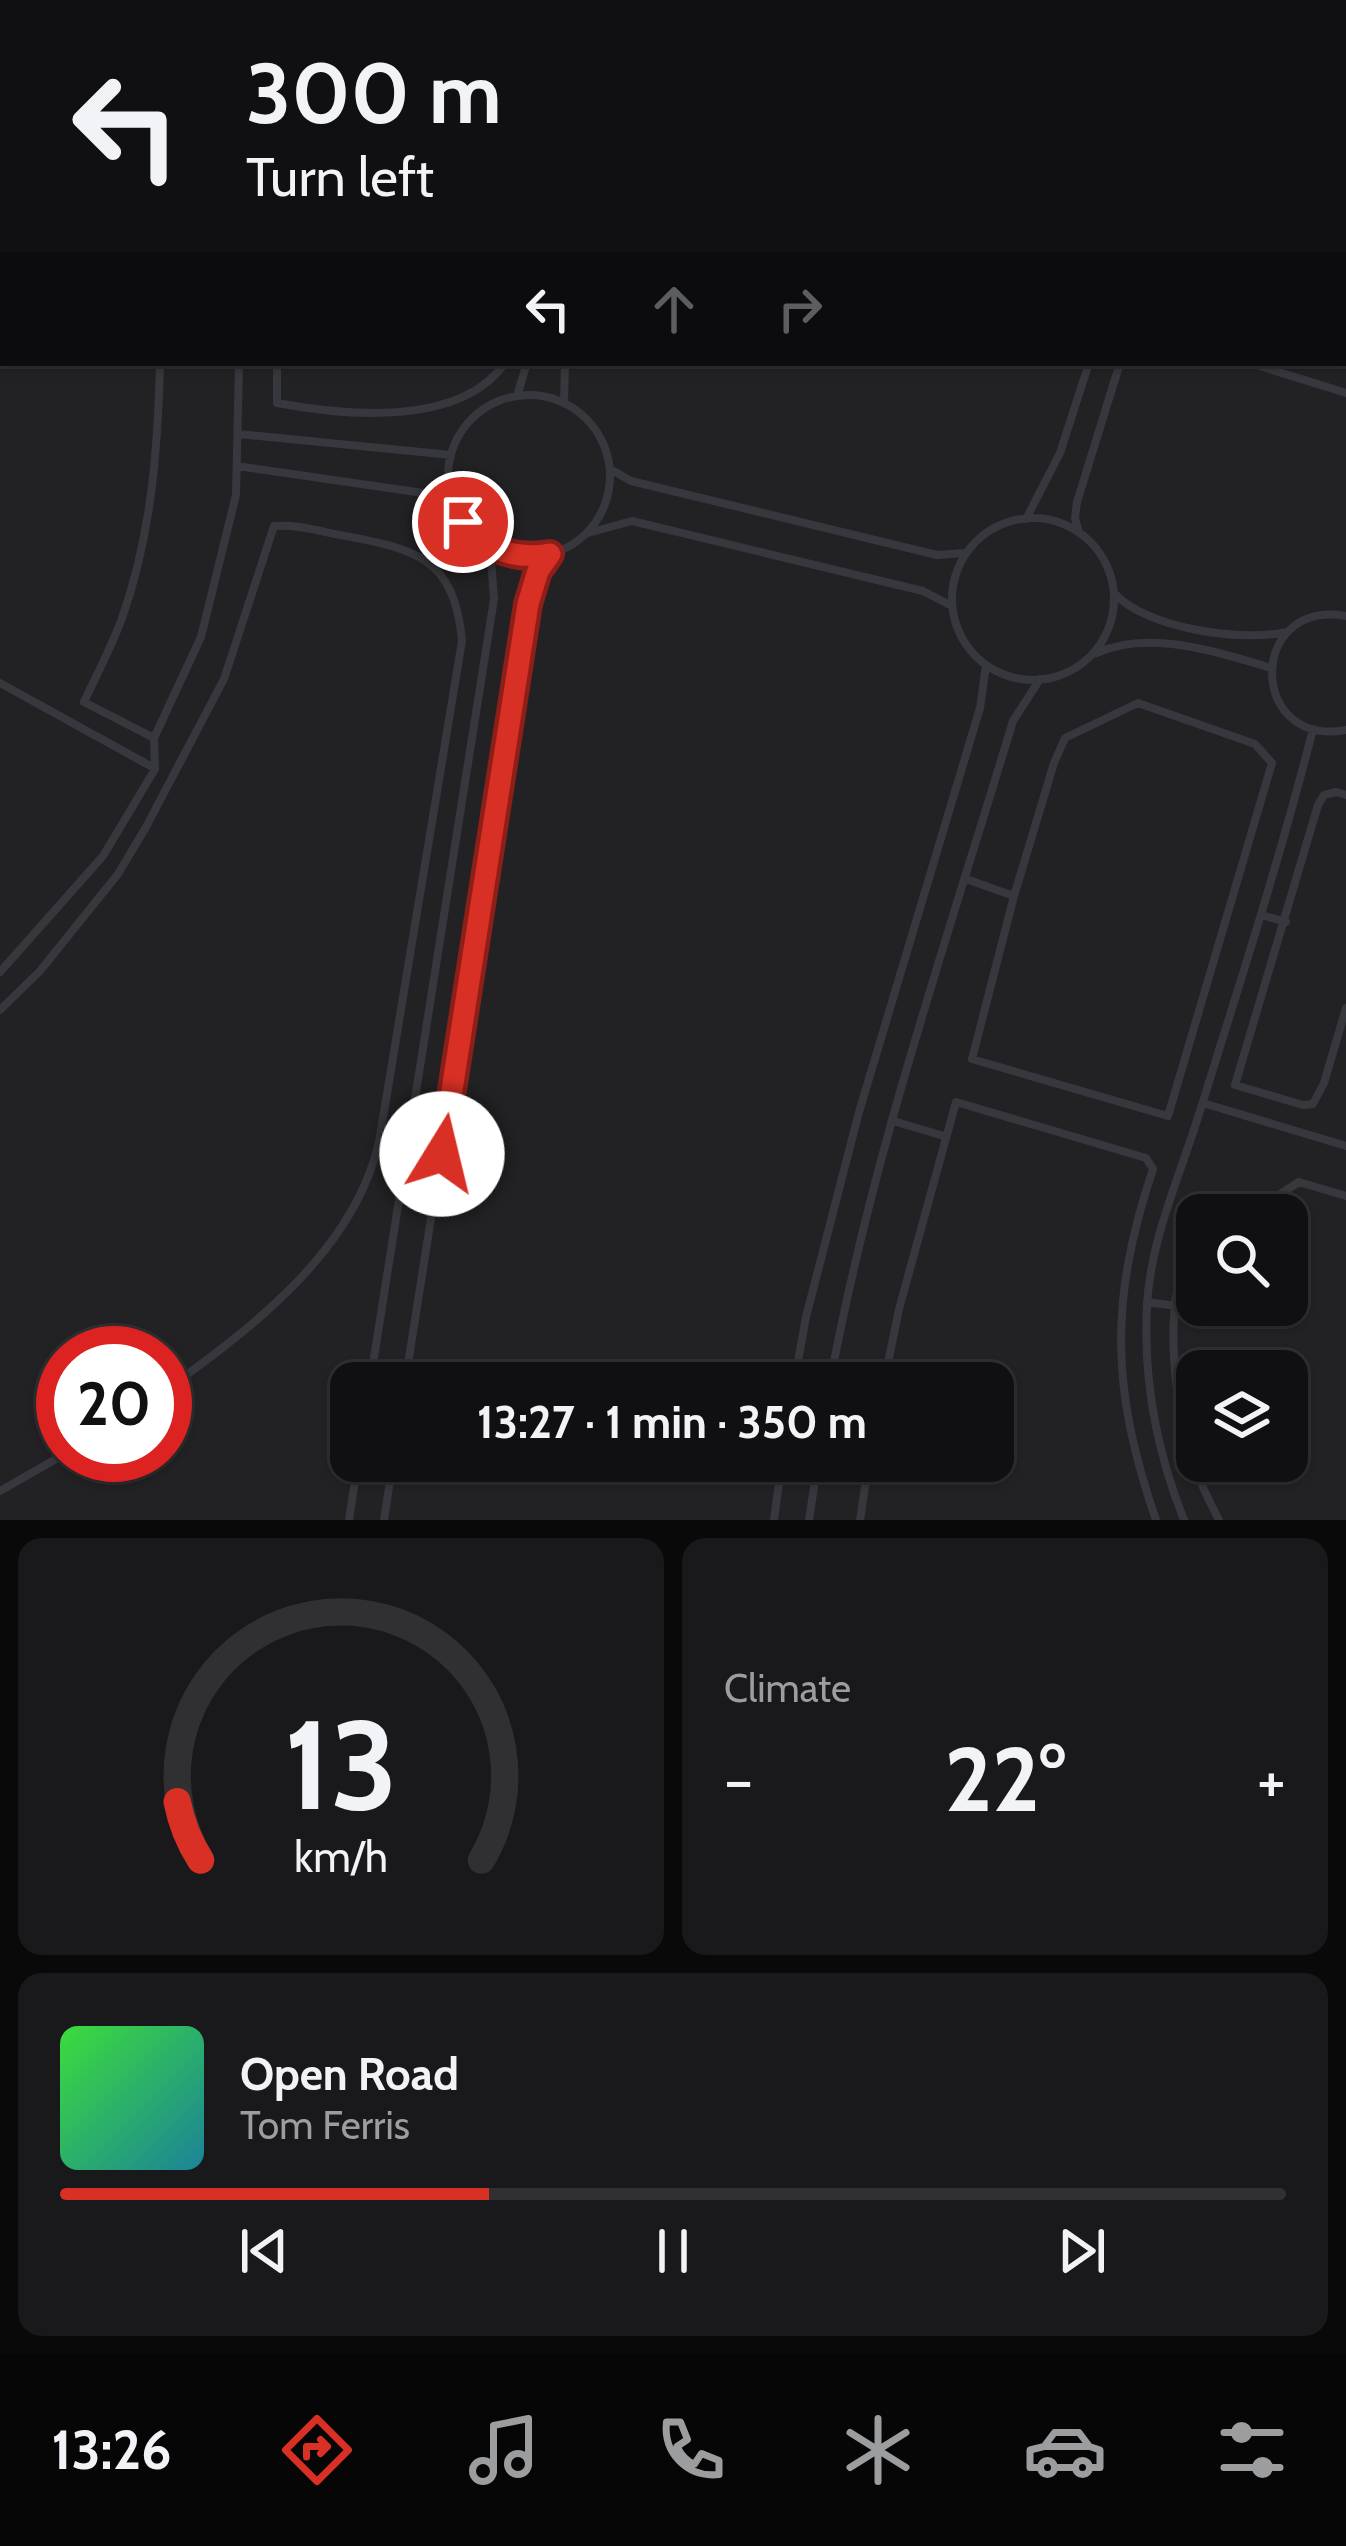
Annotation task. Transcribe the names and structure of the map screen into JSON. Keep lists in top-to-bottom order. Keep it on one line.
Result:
{"page":{"turn":["300 m","Turn left"],"limit":"20","trip":"13:27 · 1 min · 350 m","tile":"Climate","heat":["−","22°","+"],"song":["Open Road","Tom Ferris"],"tabs":"13:26","gauge":["13","km/h"]}}
